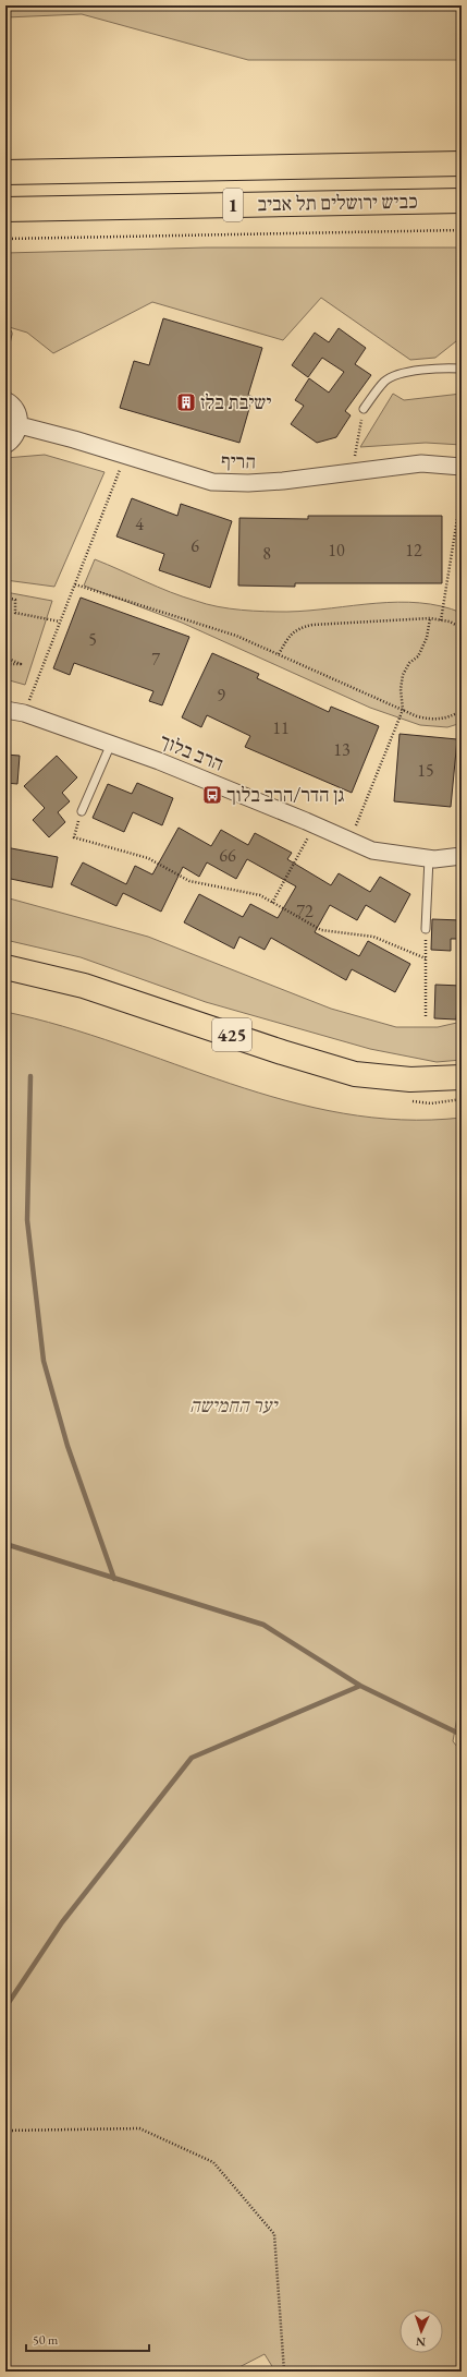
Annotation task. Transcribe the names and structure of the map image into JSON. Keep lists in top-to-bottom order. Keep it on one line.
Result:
{"streets":{"main road":["כביש ירושלים תל אביב","1","425"],"street":["הריף","הרב בלוך"]},"parks":["יער החמישה"],"places":{"building":["ישיבת בלז"],"bus stop":["גן הדר/הרב בלוך"]},"house_numbers":["4","6","10","12","8","5","7","9","11","13","15","66","72"],"scale_bar":"50 m","north":"bottom"}
